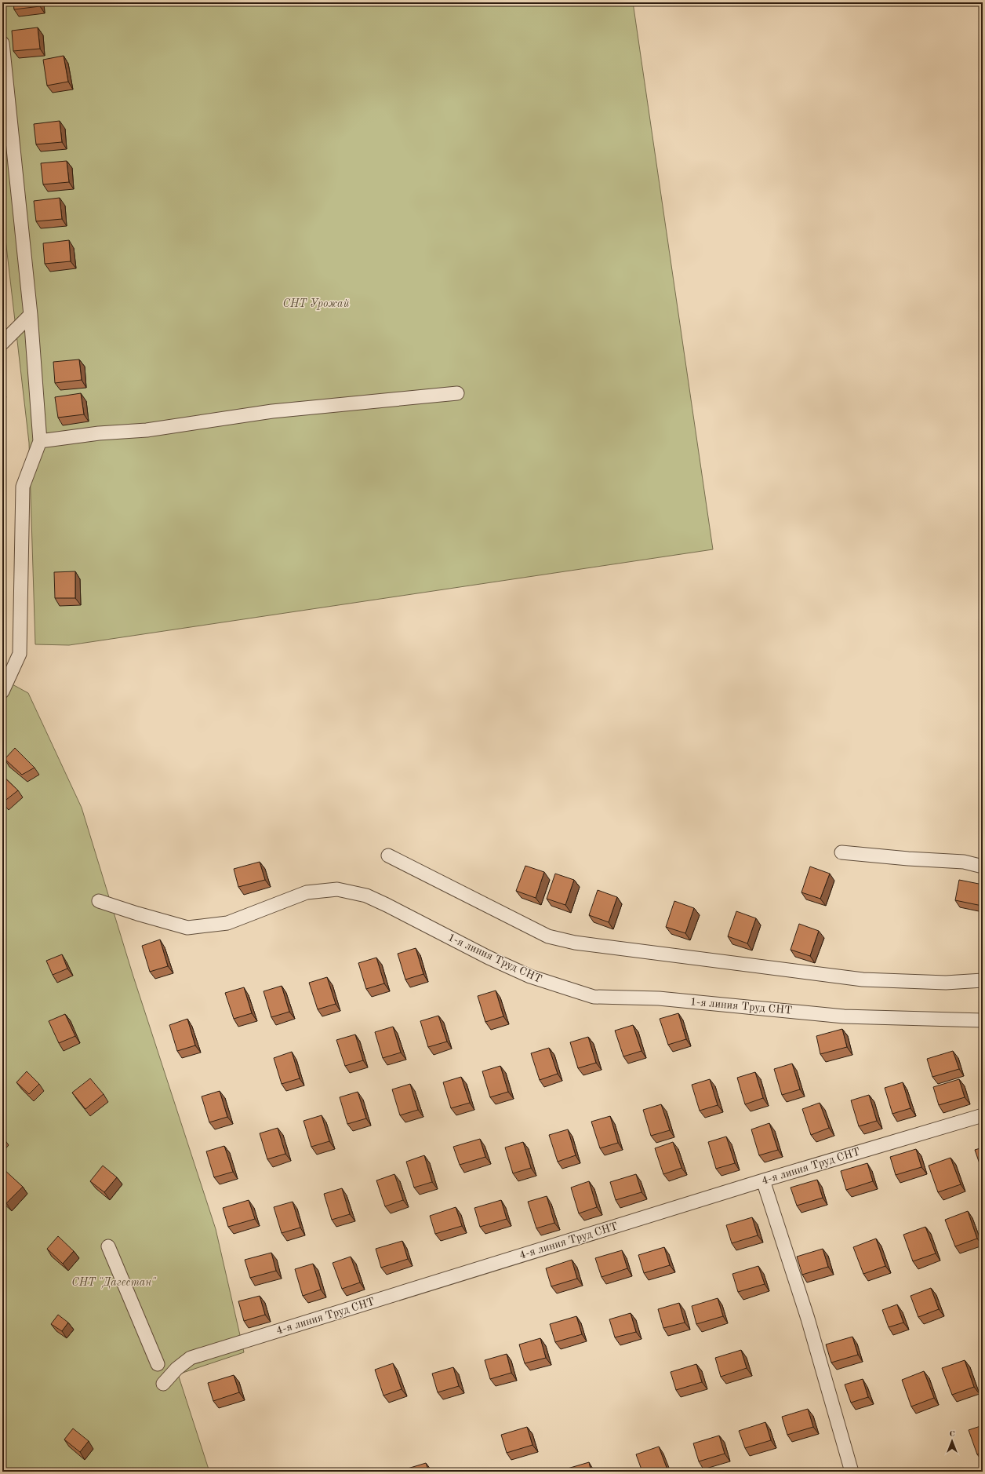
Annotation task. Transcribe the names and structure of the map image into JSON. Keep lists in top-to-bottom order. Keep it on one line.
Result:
{"streets":{"street":["1-я линия Труд СНТ","4-я линия Труд СНТ"]},"parks":["СНТ Урожай","СНТ \"Дагестан\""],"north":"top"}
